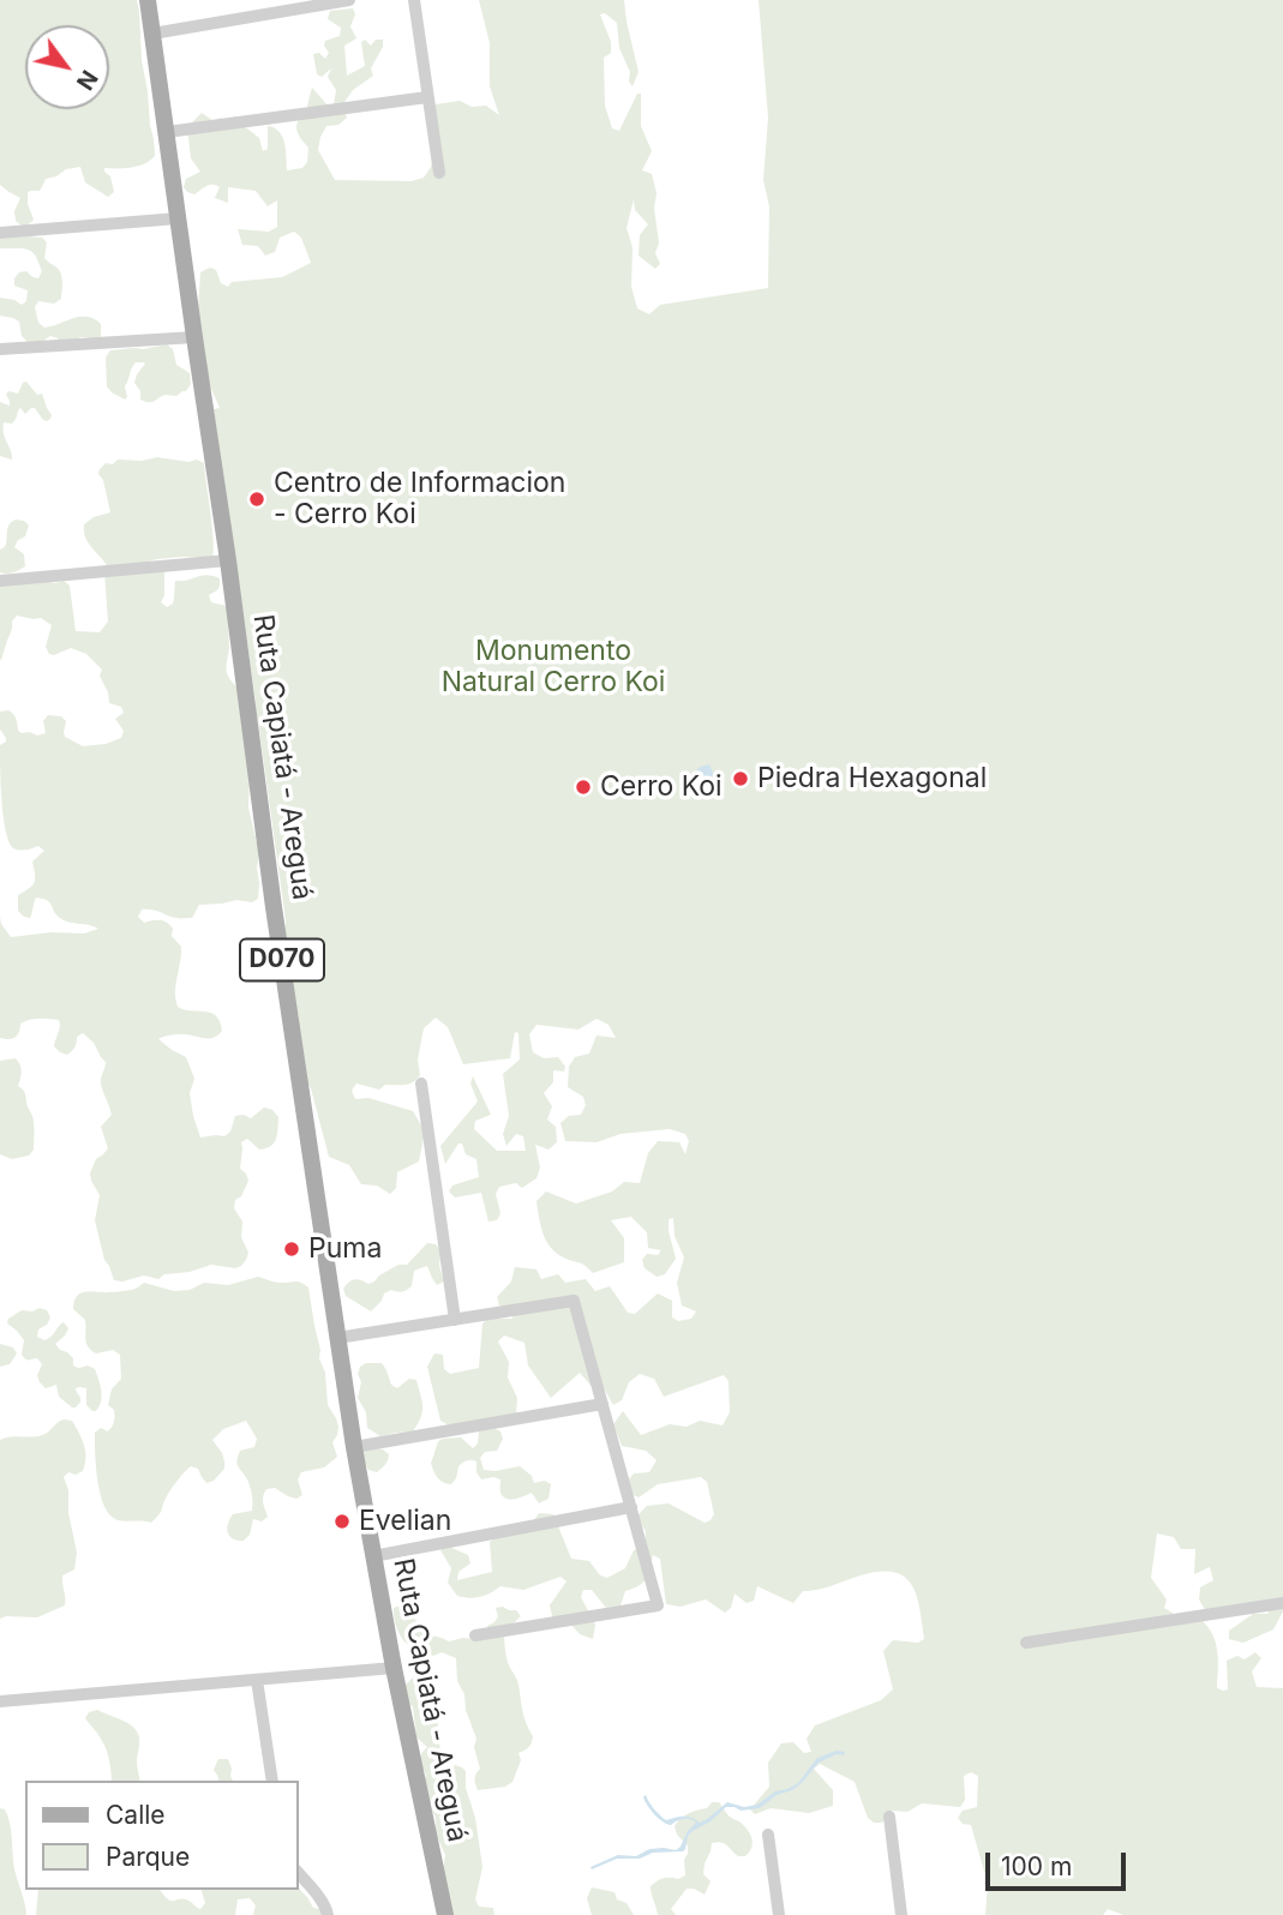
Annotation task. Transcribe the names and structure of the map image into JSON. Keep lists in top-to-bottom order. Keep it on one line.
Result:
{"streets":{"main road":["Ruta Capiatá - Areguá","D070"]},"parks":["Monumento Natural Cerro Koi"],"places":["Centro de Informacion - Cerro Koi","Piedra Hexagonal","Cerro Koi","Puma","Evelian"],"legend":["Calle","Parque"],"scale_bar":"100 m","north":"bottom right"}
